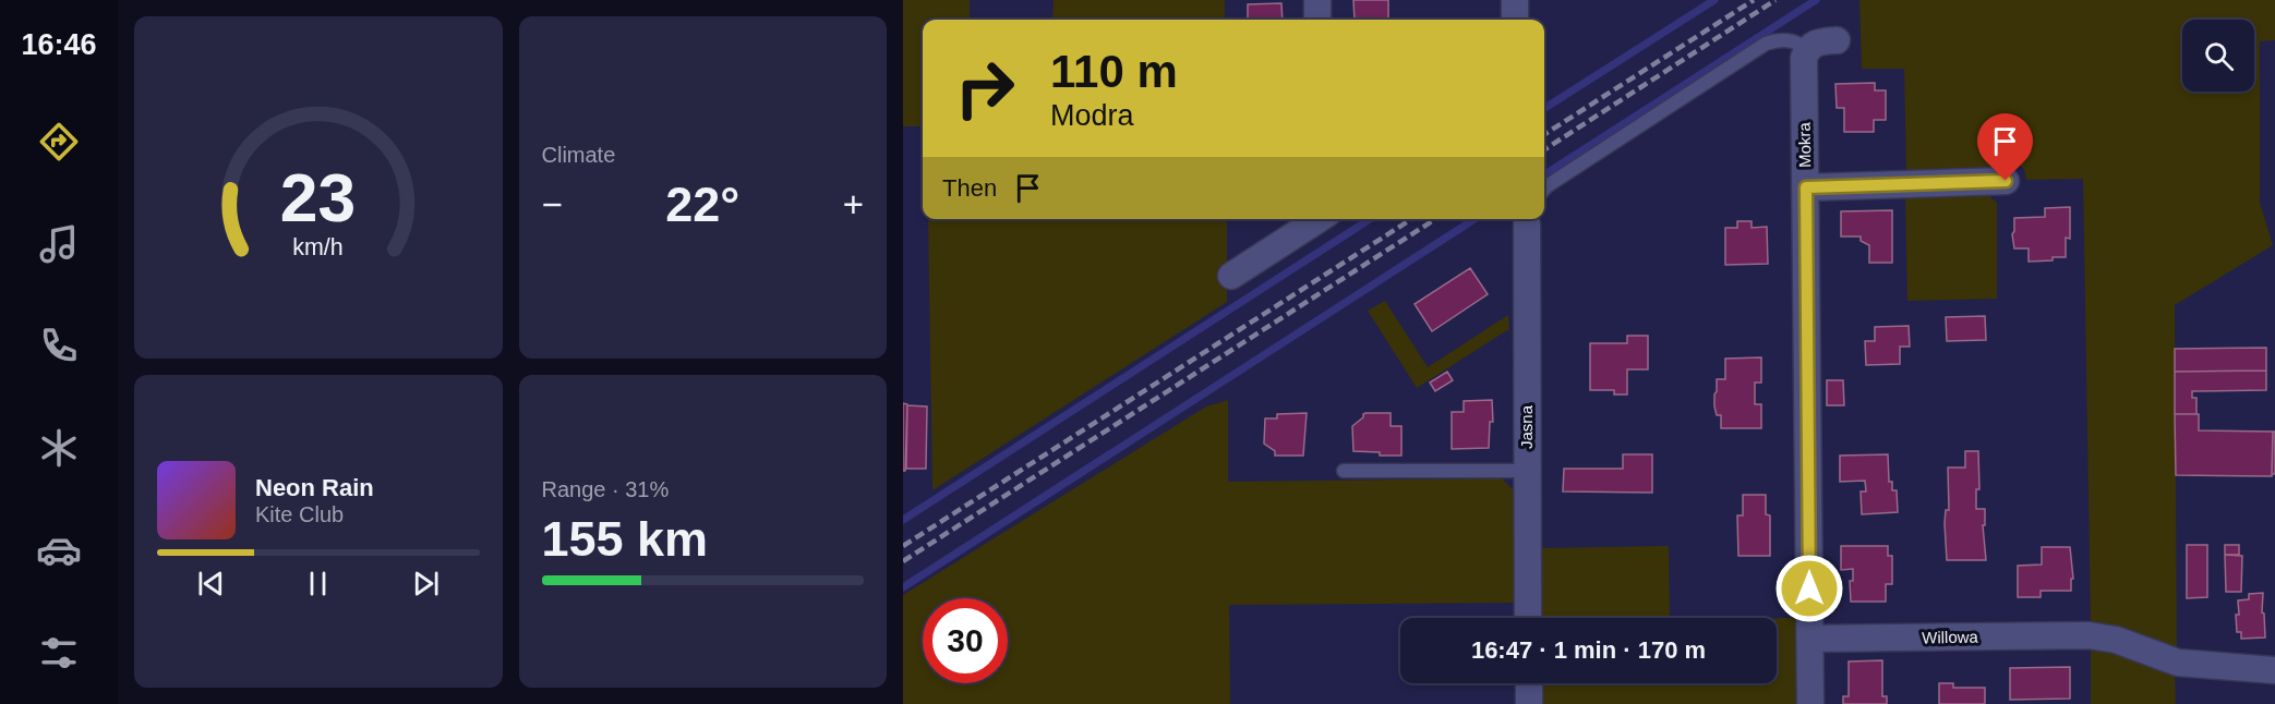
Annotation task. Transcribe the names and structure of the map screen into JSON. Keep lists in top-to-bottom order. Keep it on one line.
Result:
{"streets":{"street":["Mokra","Jasna","Willowa"]},"crossings":[["Mokra","Willowa"]],"page":{"tabs":"16:46","tile":["Climate",["Range · 31%","155 km"]],"turn":["110 m","Modra"],"then":"Then","heat":["−","22°","+"],"song":["Neon Rain","Kite Club"],"limit":"30","trip":"16:47 · 1 min · 170 m","gauge":["23","km/h"]}}
